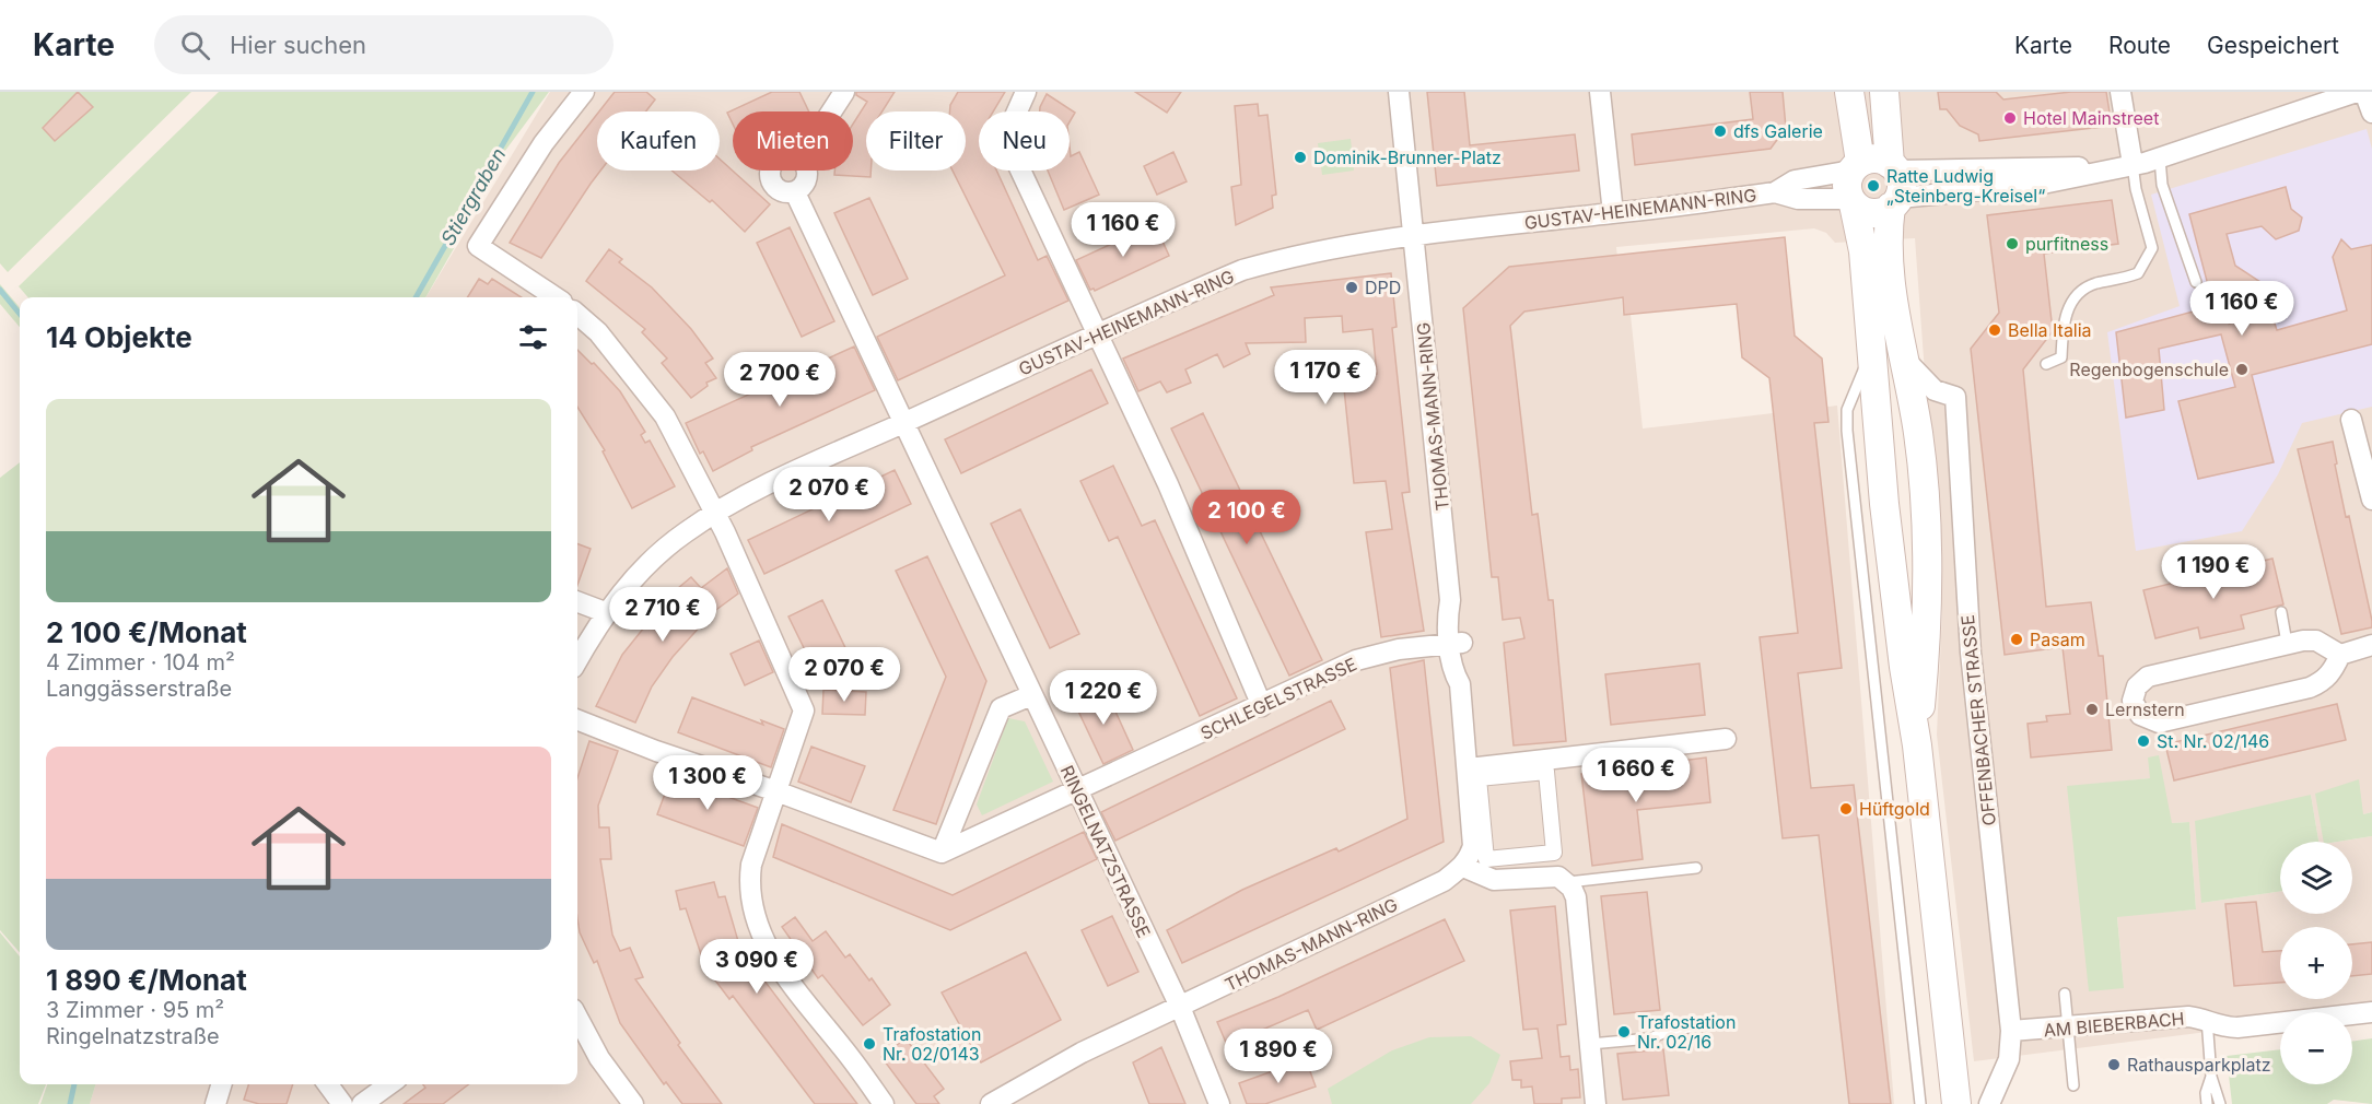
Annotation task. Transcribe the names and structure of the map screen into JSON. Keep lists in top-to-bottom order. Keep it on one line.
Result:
{"streets":{"street":["GUSTAV-HEINEMANN-RING","THOMAS-MANN-RING","SCHLEGELSTRASSE","OFFENBACHER STRASSE","RINGELNATZSTRASSE","AM BIEBERBACH"]},"crossings":[["GUSTAV-HEINEMANN-RING","THOMAS-MANN-RING"],["GUSTAV-HEINEMANN-RING","RINGELNATZSTRASSE"],["THOMAS-MANN-RING","SCHLEGELSTRASSE"],["THOMAS-MANN-RING","RINGELNATZSTRASSE"],["SCHLEGELSTRASSE","RINGELNATZSTRASSE"],["OFFENBACHER STRASSE","AM BIEBERBACH"]],"water":["Stiergraben"],"places":["Hotel Mainstreet","dfs Galerie","Dominik-Brunner-Platz","Ratte Ludwig „Steinberg-Kreisel“","purfitness","DPD","Bella Italia","Regenbogenschule","Pasam","Lernstern","St. Nr. 02/146","Hüftgold","Trafostation Nr. 02/16","Trafostation Nr. 02/0143","Rathausparkplatz"],"page":{"header":"Karte","search":"Hier suchen","nav":["Karte","Route","Gespeichert"],"chip":["Kaufen","Mieten","Filter","Neu"],"price":["1 160 €","1 160 €","1 170 €","2 700 €","2 070 €","2 100 €","1 190 €","2 710 €","2 070 €","1 220 €","1 660 €","1 300 €","3 090 €","1 890 €"],"heading":"14 Objekte","list":[{"name":"2 100 €/Monat","note":"4 Zimmer · 104 m² · Langgässerstraße"},{"name":"1 890 €/Monat","note":"3 Zimmer · 95 m² · Ringelnatzstraße"}],"map_buttons":["+","−"]}}
